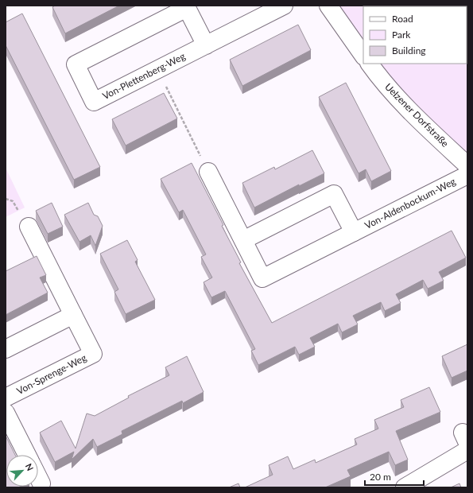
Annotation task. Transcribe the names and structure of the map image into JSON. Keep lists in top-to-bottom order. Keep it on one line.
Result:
{"streets":{"street":["Von-Plettenberg-Weg","Uelzener Dorfstraße","Von-Aldenbockum-Weg","Von-Sprenge-Weg"]},"legend":["Road","Park","Building"],"scale_bar":"20 m","north":"top right"}
